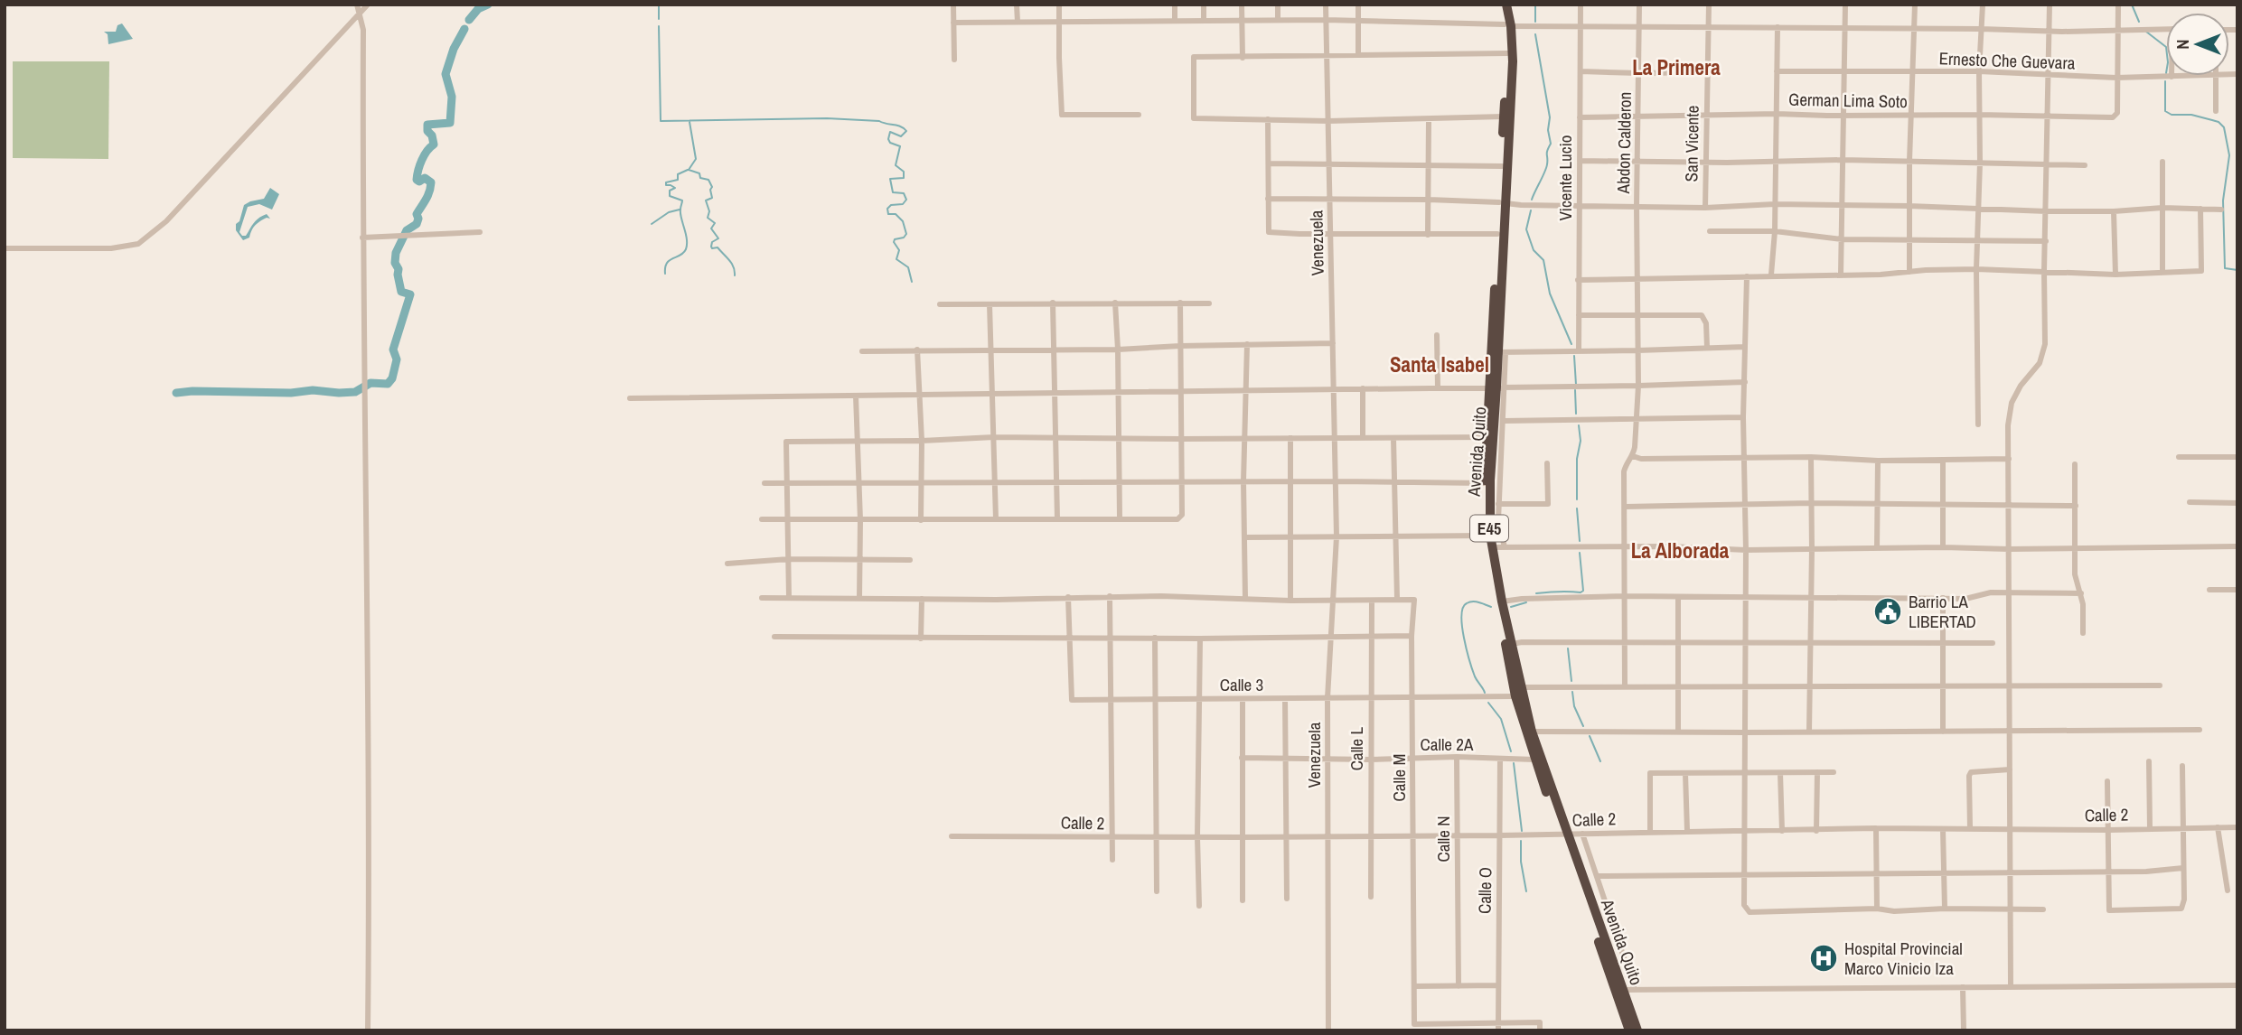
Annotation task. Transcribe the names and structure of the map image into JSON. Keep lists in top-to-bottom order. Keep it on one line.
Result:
{"streets":{"highway":["Avenida Quito","E45"],"street":["Ernesto Che Guevara","German Lima Soto","Abdon Calderon","San Vicente","Vicente Lucio","Venezuela","Calle 3","Calle 2A","Calle L","Calle M","Calle 2","Calle N","Calle O"]},"crossings":[["Ernesto Che Guevara","German Lima Soto"],["German Lima Soto","Abdon Calderon"],["German Lima Soto","San Vicente"],["German Lima Soto","Vicente Lucio"],["Venezuela","Calle 3"],["Venezuela","Calle 2A"],["Venezuela","Calle 2"],["Avenida Quito","Calle 3"],["Avenida Quito","Calle 2A"],["Avenida Quito","Calle 2"],["Calle 3","Calle L"],["Calle 3","Calle M"],["Calle 2A","Calle L"],["Calle 2A","Calle M"],["Calle 2A","Calle N"],["Calle 2A","Calle O"],["Calle L","Calle 2"],["Calle M","Calle 2"],["Calle 2","Calle N"],["Calle 2","Calle O"]],"districts":["La Primera","Santa Isabel","La Alborada"],"places":{"public building":["Barrio LA LIBERTAD"],"hospital":["Hospital Provincial Marco Vinicio Iza"]},"north":"left"}
